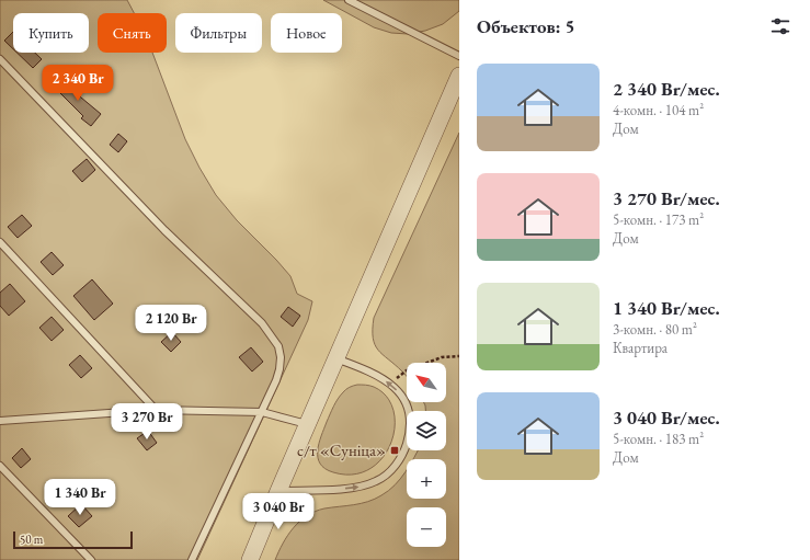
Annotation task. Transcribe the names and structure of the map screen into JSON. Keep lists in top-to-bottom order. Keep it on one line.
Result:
{"places":{"transit":["с/т «Суніца»"]},"scale_bar":"50 m","north":"top left","page":{"heading":"Объектов: 5","chip":["Купить","Снять","Фильтры","Новое"],"list":[{"name":"2 340 Br/мес.","note":"4-комн. · 104 m² · Дом"},{"name":"3 270 Br/мес.","note":"5-комн. · 173 m² · Дом"},{"name":"1 340 Br/мес.","note":"3-комн. · 80 m² · Квартира"},{"name":"3 040 Br/мес.","note":"5-комн. · 183 m² · Дом"}],"price":["2 340 Br","2 120 Br","3 270 Br","1 340 Br","3 040 Br"],"map_buttons":["+","−"],"scale":"50 m"}}
